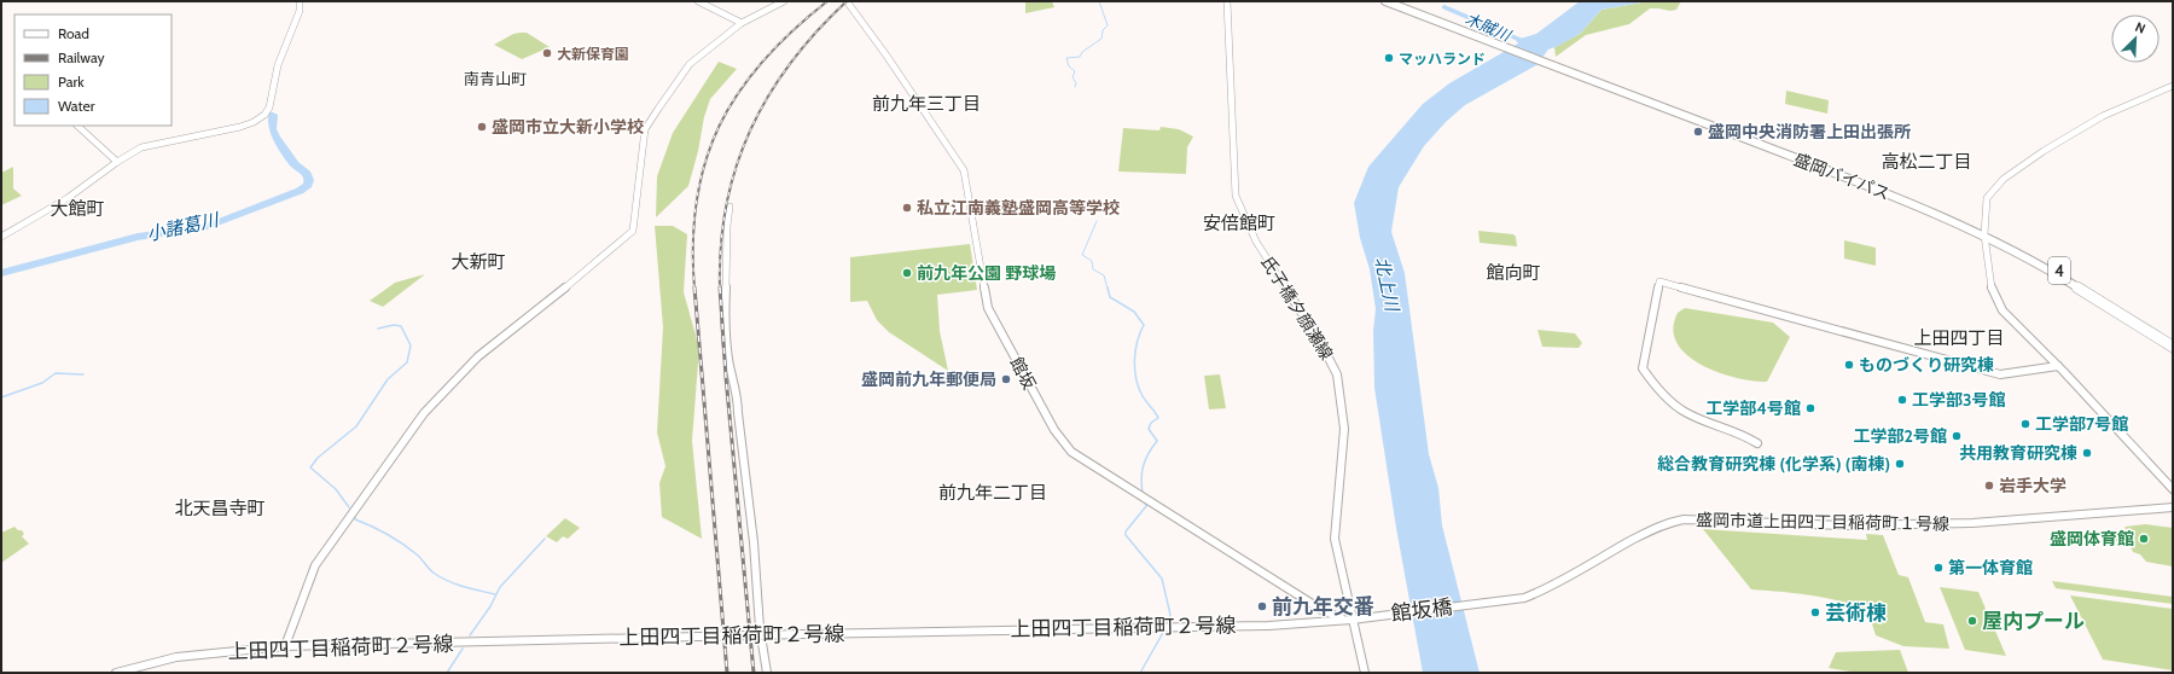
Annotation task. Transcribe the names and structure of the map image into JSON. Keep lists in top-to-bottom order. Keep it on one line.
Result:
{"streets":{"highway":["盛岡バイパス","4"],"street":["氏子橋夕顔瀬線","館坂","盛岡市道上田四丁目稲荷町１号線","館坂橋","上田四丁目稲荷町２号線"]},"crossings":[["氏子橋夕顔瀬線","館坂"],["氏子橋夕顔瀬線","館坂橋"],["氏子橋夕顔瀬線","上田四丁目稲荷町２号線"],["館坂","館坂橋"],["館坂","上田四丁目稲荷町２号線"],["盛岡市道上田四丁目稲荷町１号線","館坂橋"],["館坂橋","上田四丁目稲荷町２号線"]],"districts":["南青山町","前九年三丁目","高松二丁目","大館町","安倍館町","大新町","館向町","上田四丁目","前九年二丁目","北天昌寺町"],"water":["木賊川","小諸葛川","北上川"],"places":["大新保育園","マッハランド","盛岡市立大新小学校","盛岡中央消防署上田出張所","私立江南義塾盛岡高等学校","前九年公園 野球場","ものづくり研究棟","盛岡前九年郵便局","工学部3号館","工学部4号館","工学部7号館","工学部2号館","共用教育研究棟","総合教育研究棟 (化学系) (南棟)","岩手大学","盛岡体育館","第一体育館","前九年交番","芸術棟","屋内プール"],"legend":["Road","Railway","Park","Water"],"north":"top right"}
